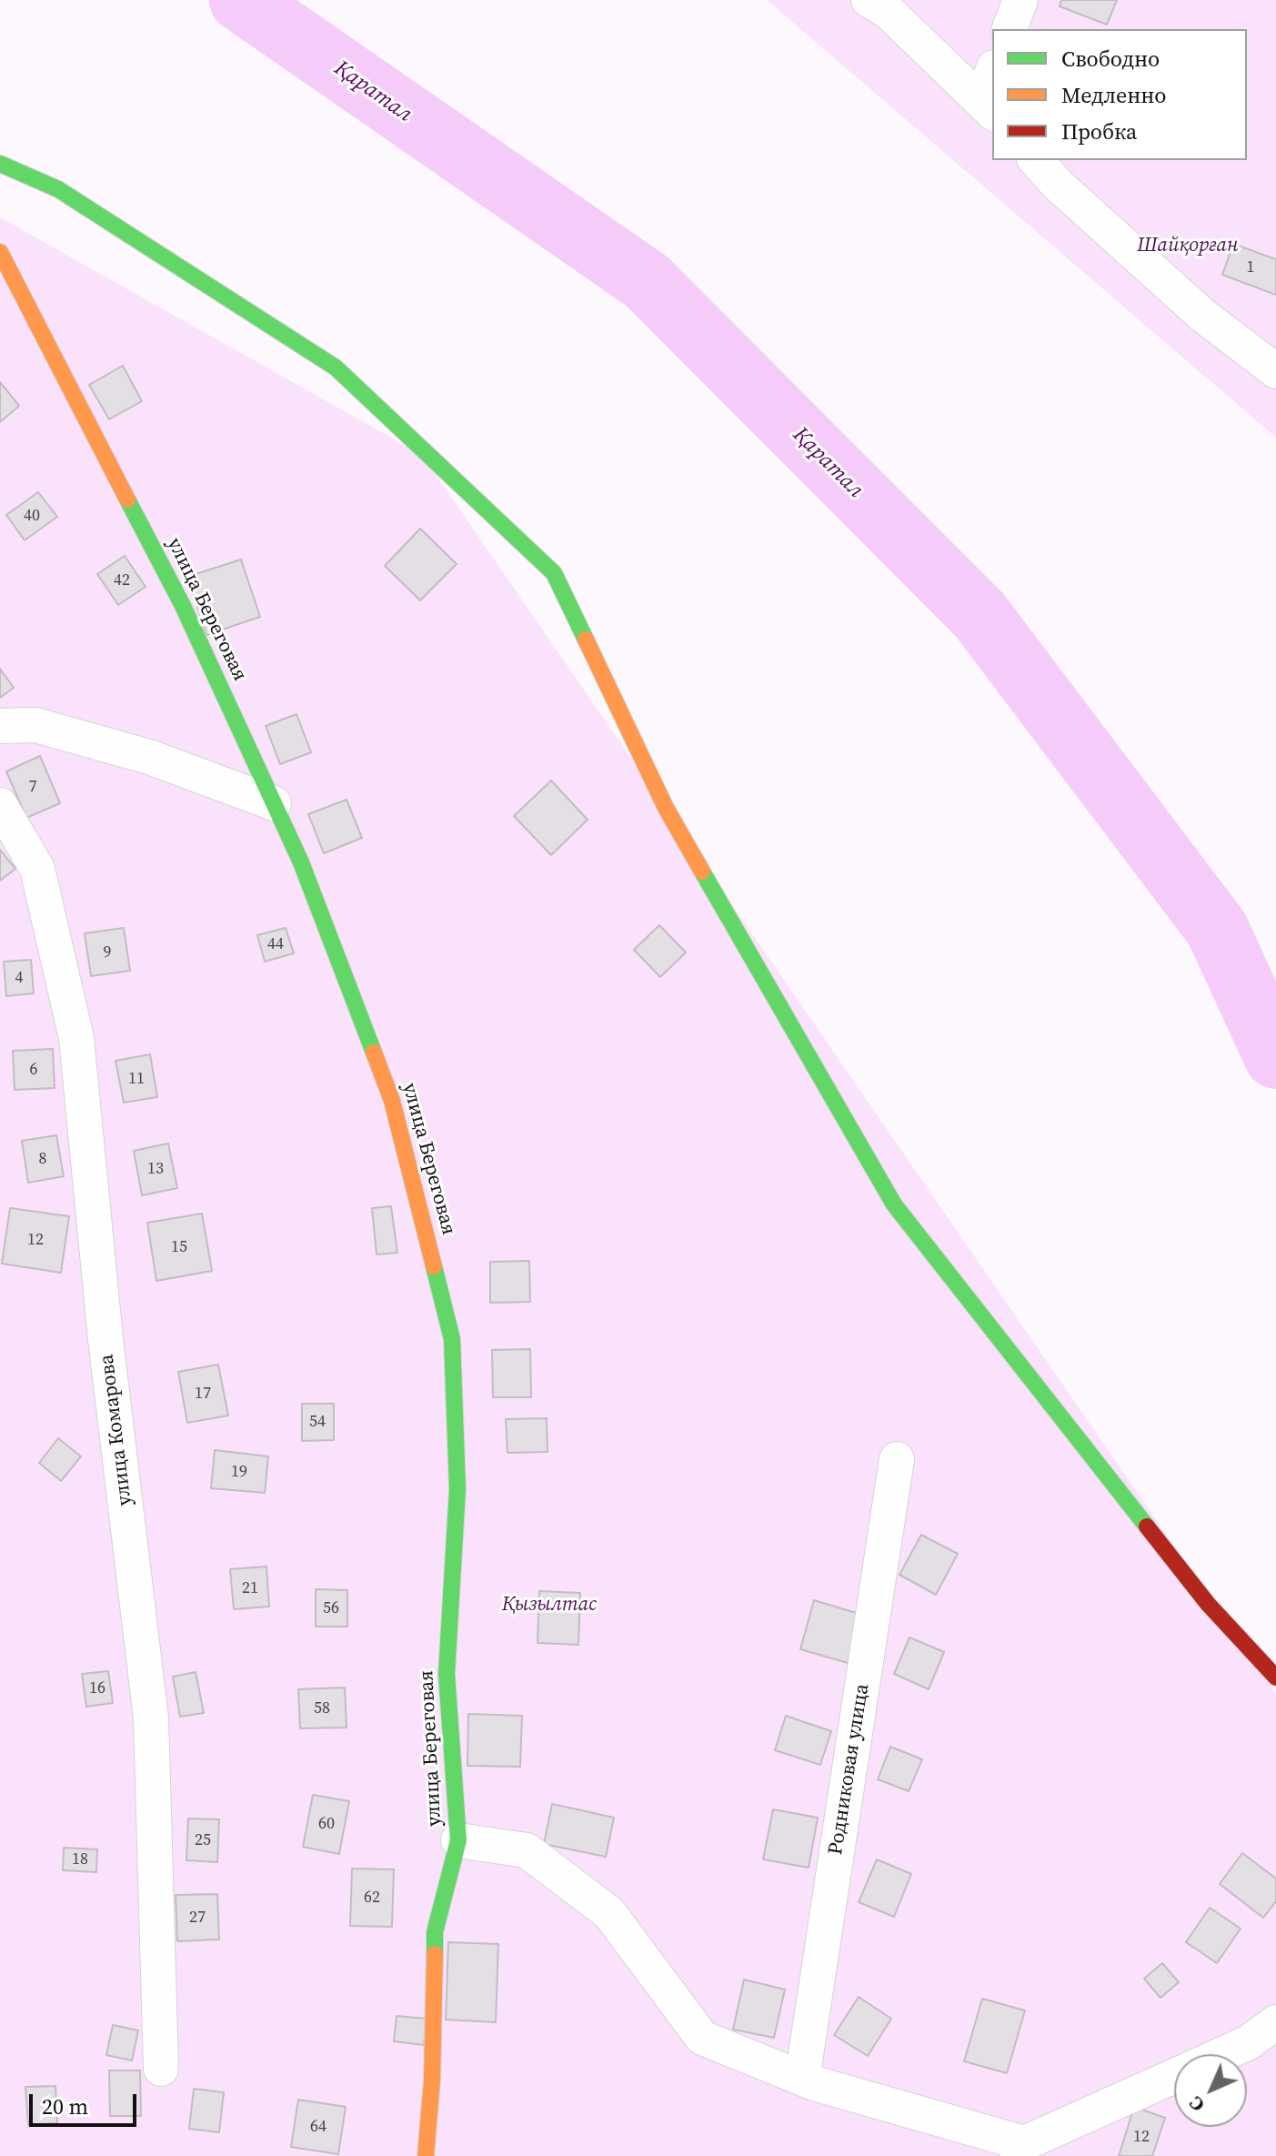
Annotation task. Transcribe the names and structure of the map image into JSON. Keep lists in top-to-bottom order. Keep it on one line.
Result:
{"streets":{"street":["улица Береговая","улица Комарова","Родниковая улица"]},"water":["Қаратал"],"parks":["Шайқорған","Қызылтас"],"house_numbers":["1","40","42","7","44","9","4","6","11","8","13","12","15","17","54","19","21","56","16","58","60","25","18","62","27","64","12"],"legend":["Свободно","Медленно","Пробка"],"scale_bar":"20 m","north":"bottom left"}
